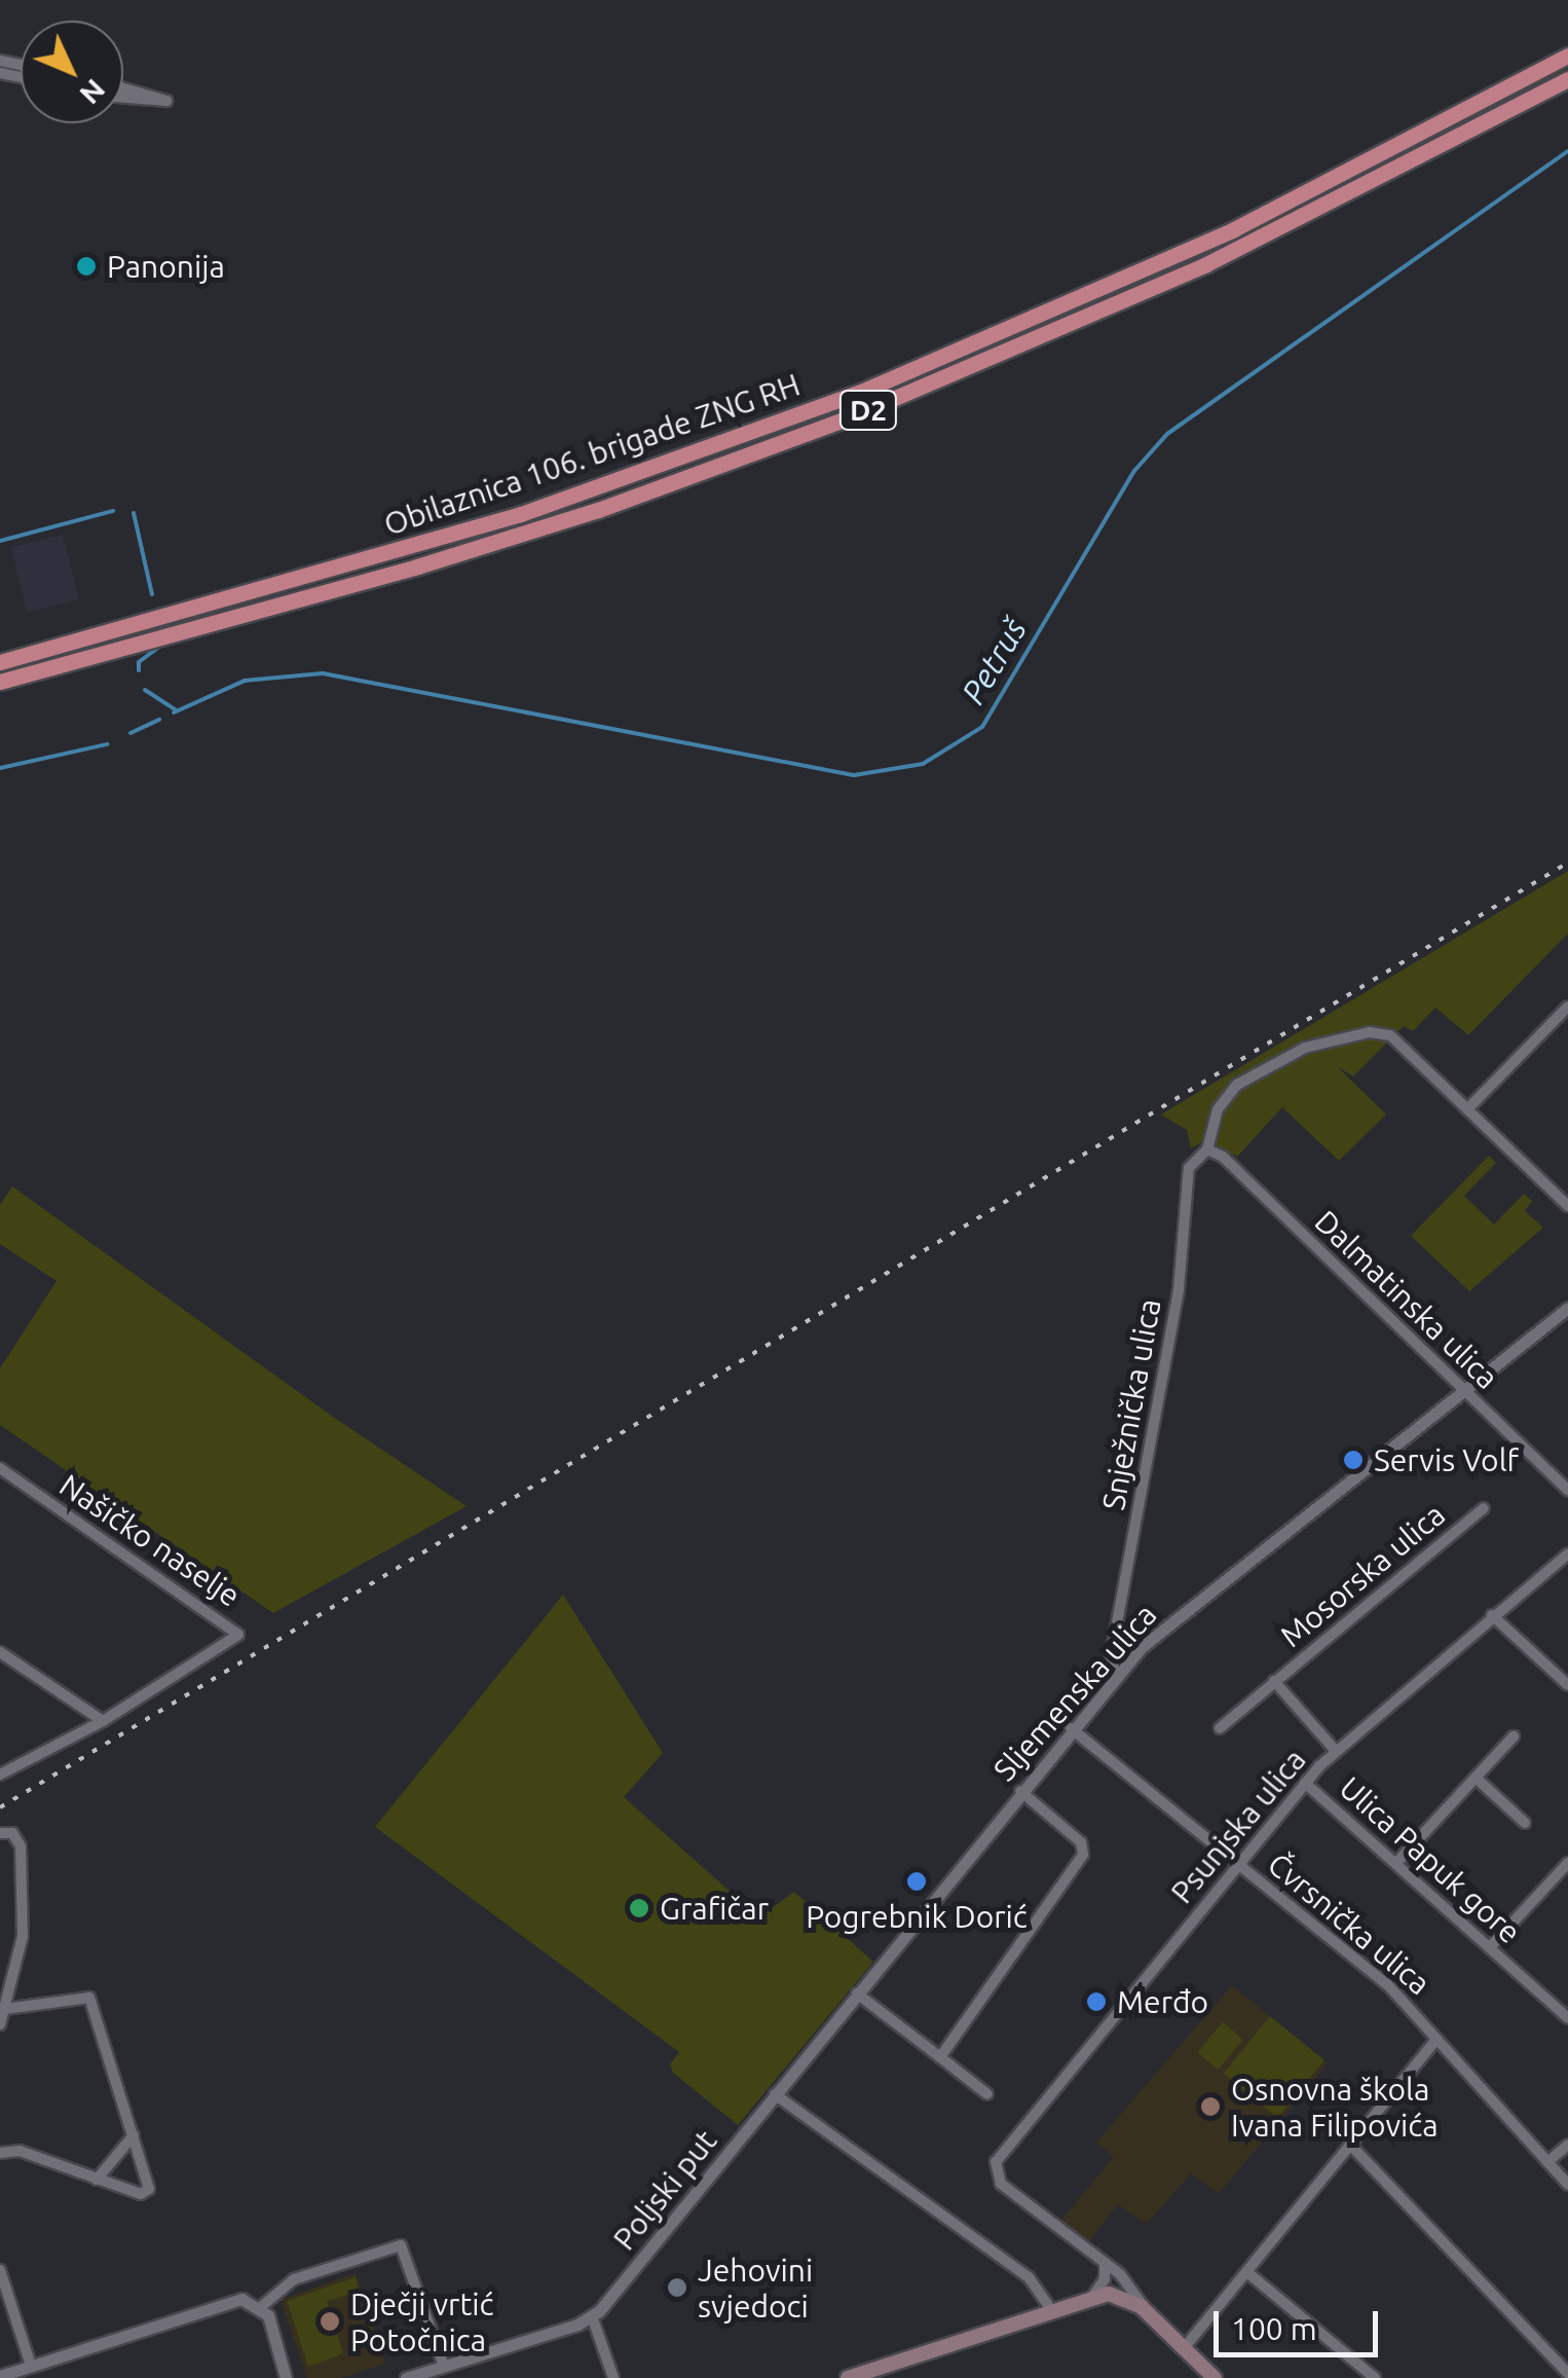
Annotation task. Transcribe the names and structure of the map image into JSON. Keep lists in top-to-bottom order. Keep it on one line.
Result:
{"streets":{"highway":["D2","Obilaznica 106. brigade ZNG RH"],"street":["Dalmatinska ulica","Snježnička ulica","Našičko naselje","Mosorska ulica","Sljemenska ulica","Psunjska ulica","Ulica Papuk gore","Čvrsnička ulica","Poljski put"]},"crossings":[["Dalmatinska ulica","Snježnička ulica"],["Dalmatinska ulica","Sljemenska ulica"],["Snježnička ulica","Sljemenska ulica"],["Mosorska ulica","Psunjska ulica"],["Sljemenska ulica","Čvrsnička ulica"],["Sljemenska ulica","Poljski put"],["Psunjska ulica","Ulica Papuk gore"],["Psunjska ulica","Čvrsnička ulica"]],"water":["Petruš"],"places":["Panonija","Servis Volf","Pogrebnik Dorić","Grafičar","Merđo","Osnovna škola Ivana Filipovića","Jehovini svjedoci","Dječji vrtić Potočnica"],"scale_bar":"100 m","north":"bottom right"}
